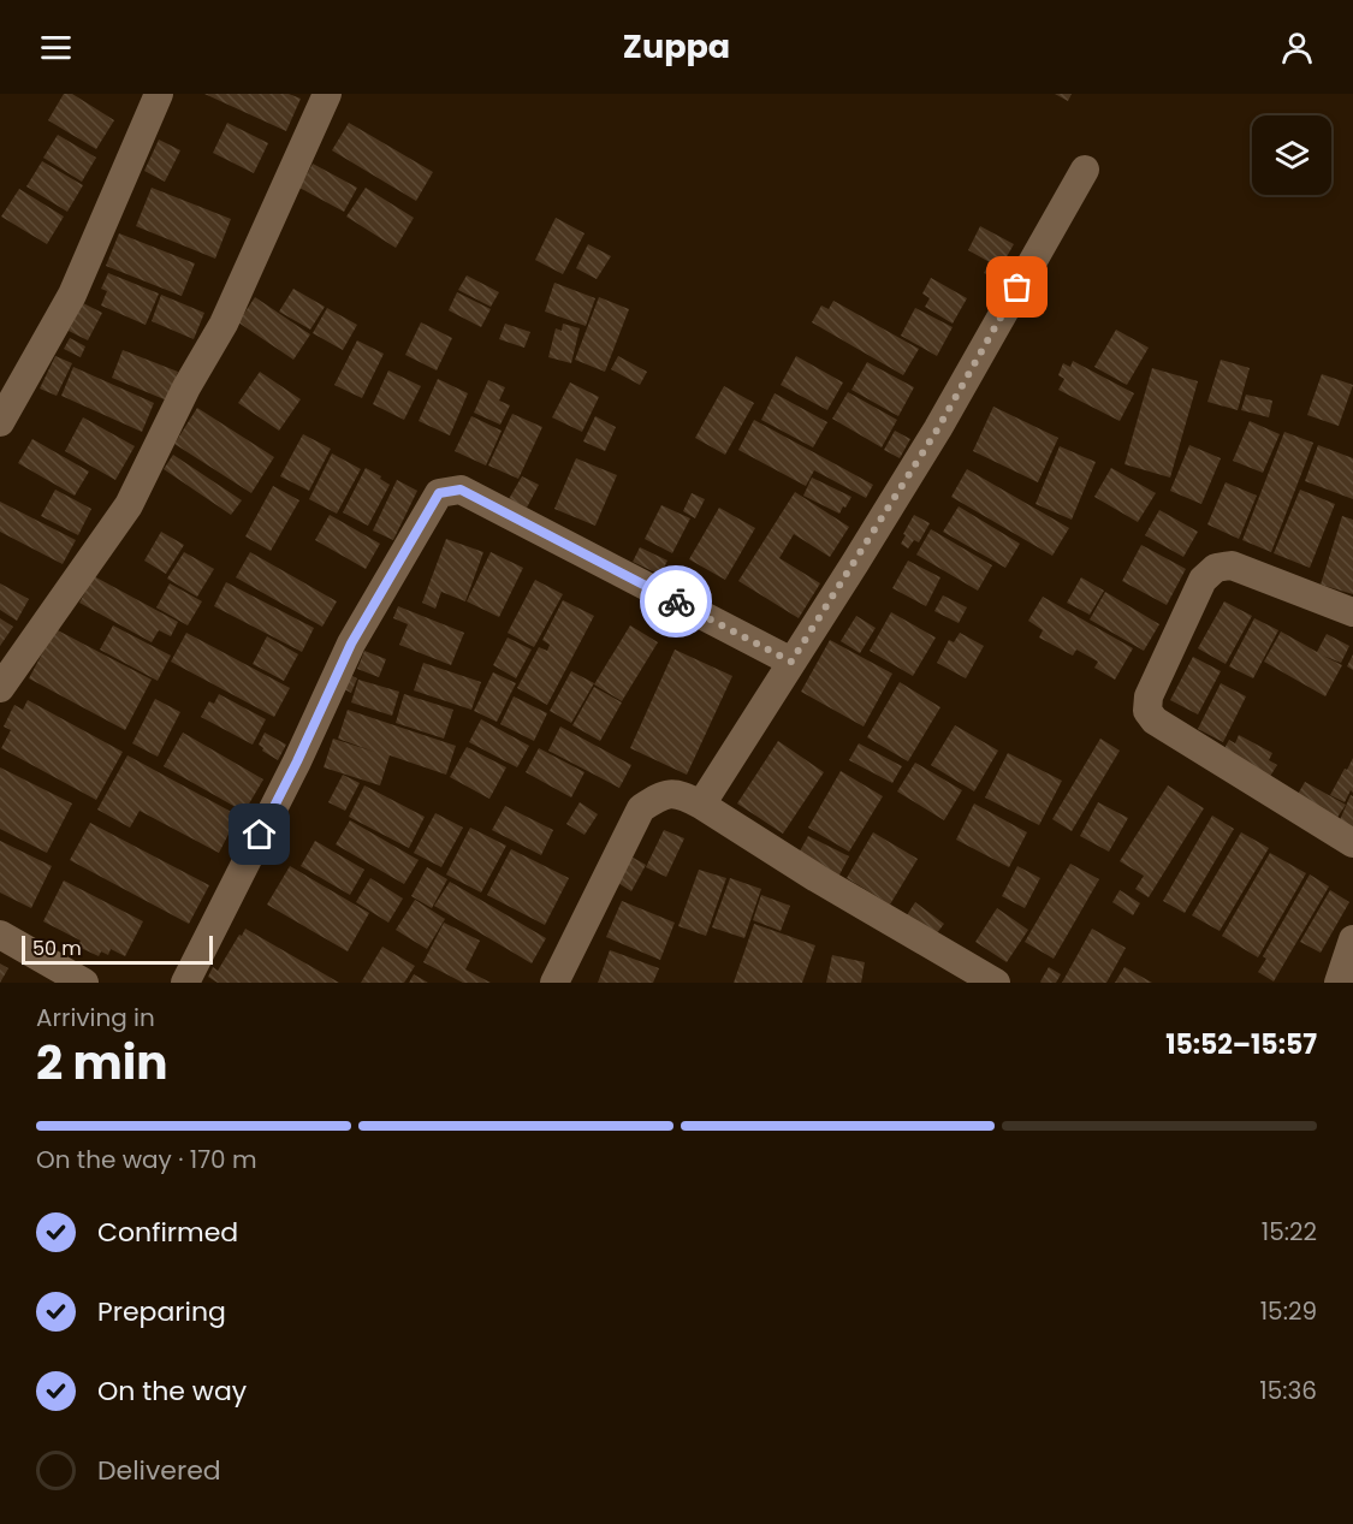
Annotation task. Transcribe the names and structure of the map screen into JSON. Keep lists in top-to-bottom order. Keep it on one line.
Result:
{"scale_bar":"50 m","page":{"header":"Zuppa","scale":"50 m","heading":["2 min","Arriving in","15:52–15:57"],"bar":"On the way · 170 m","list":[["Confirmed","15:22"],["Preparing","15:29"],["On the way","15:36"],"Delivered"]}}
